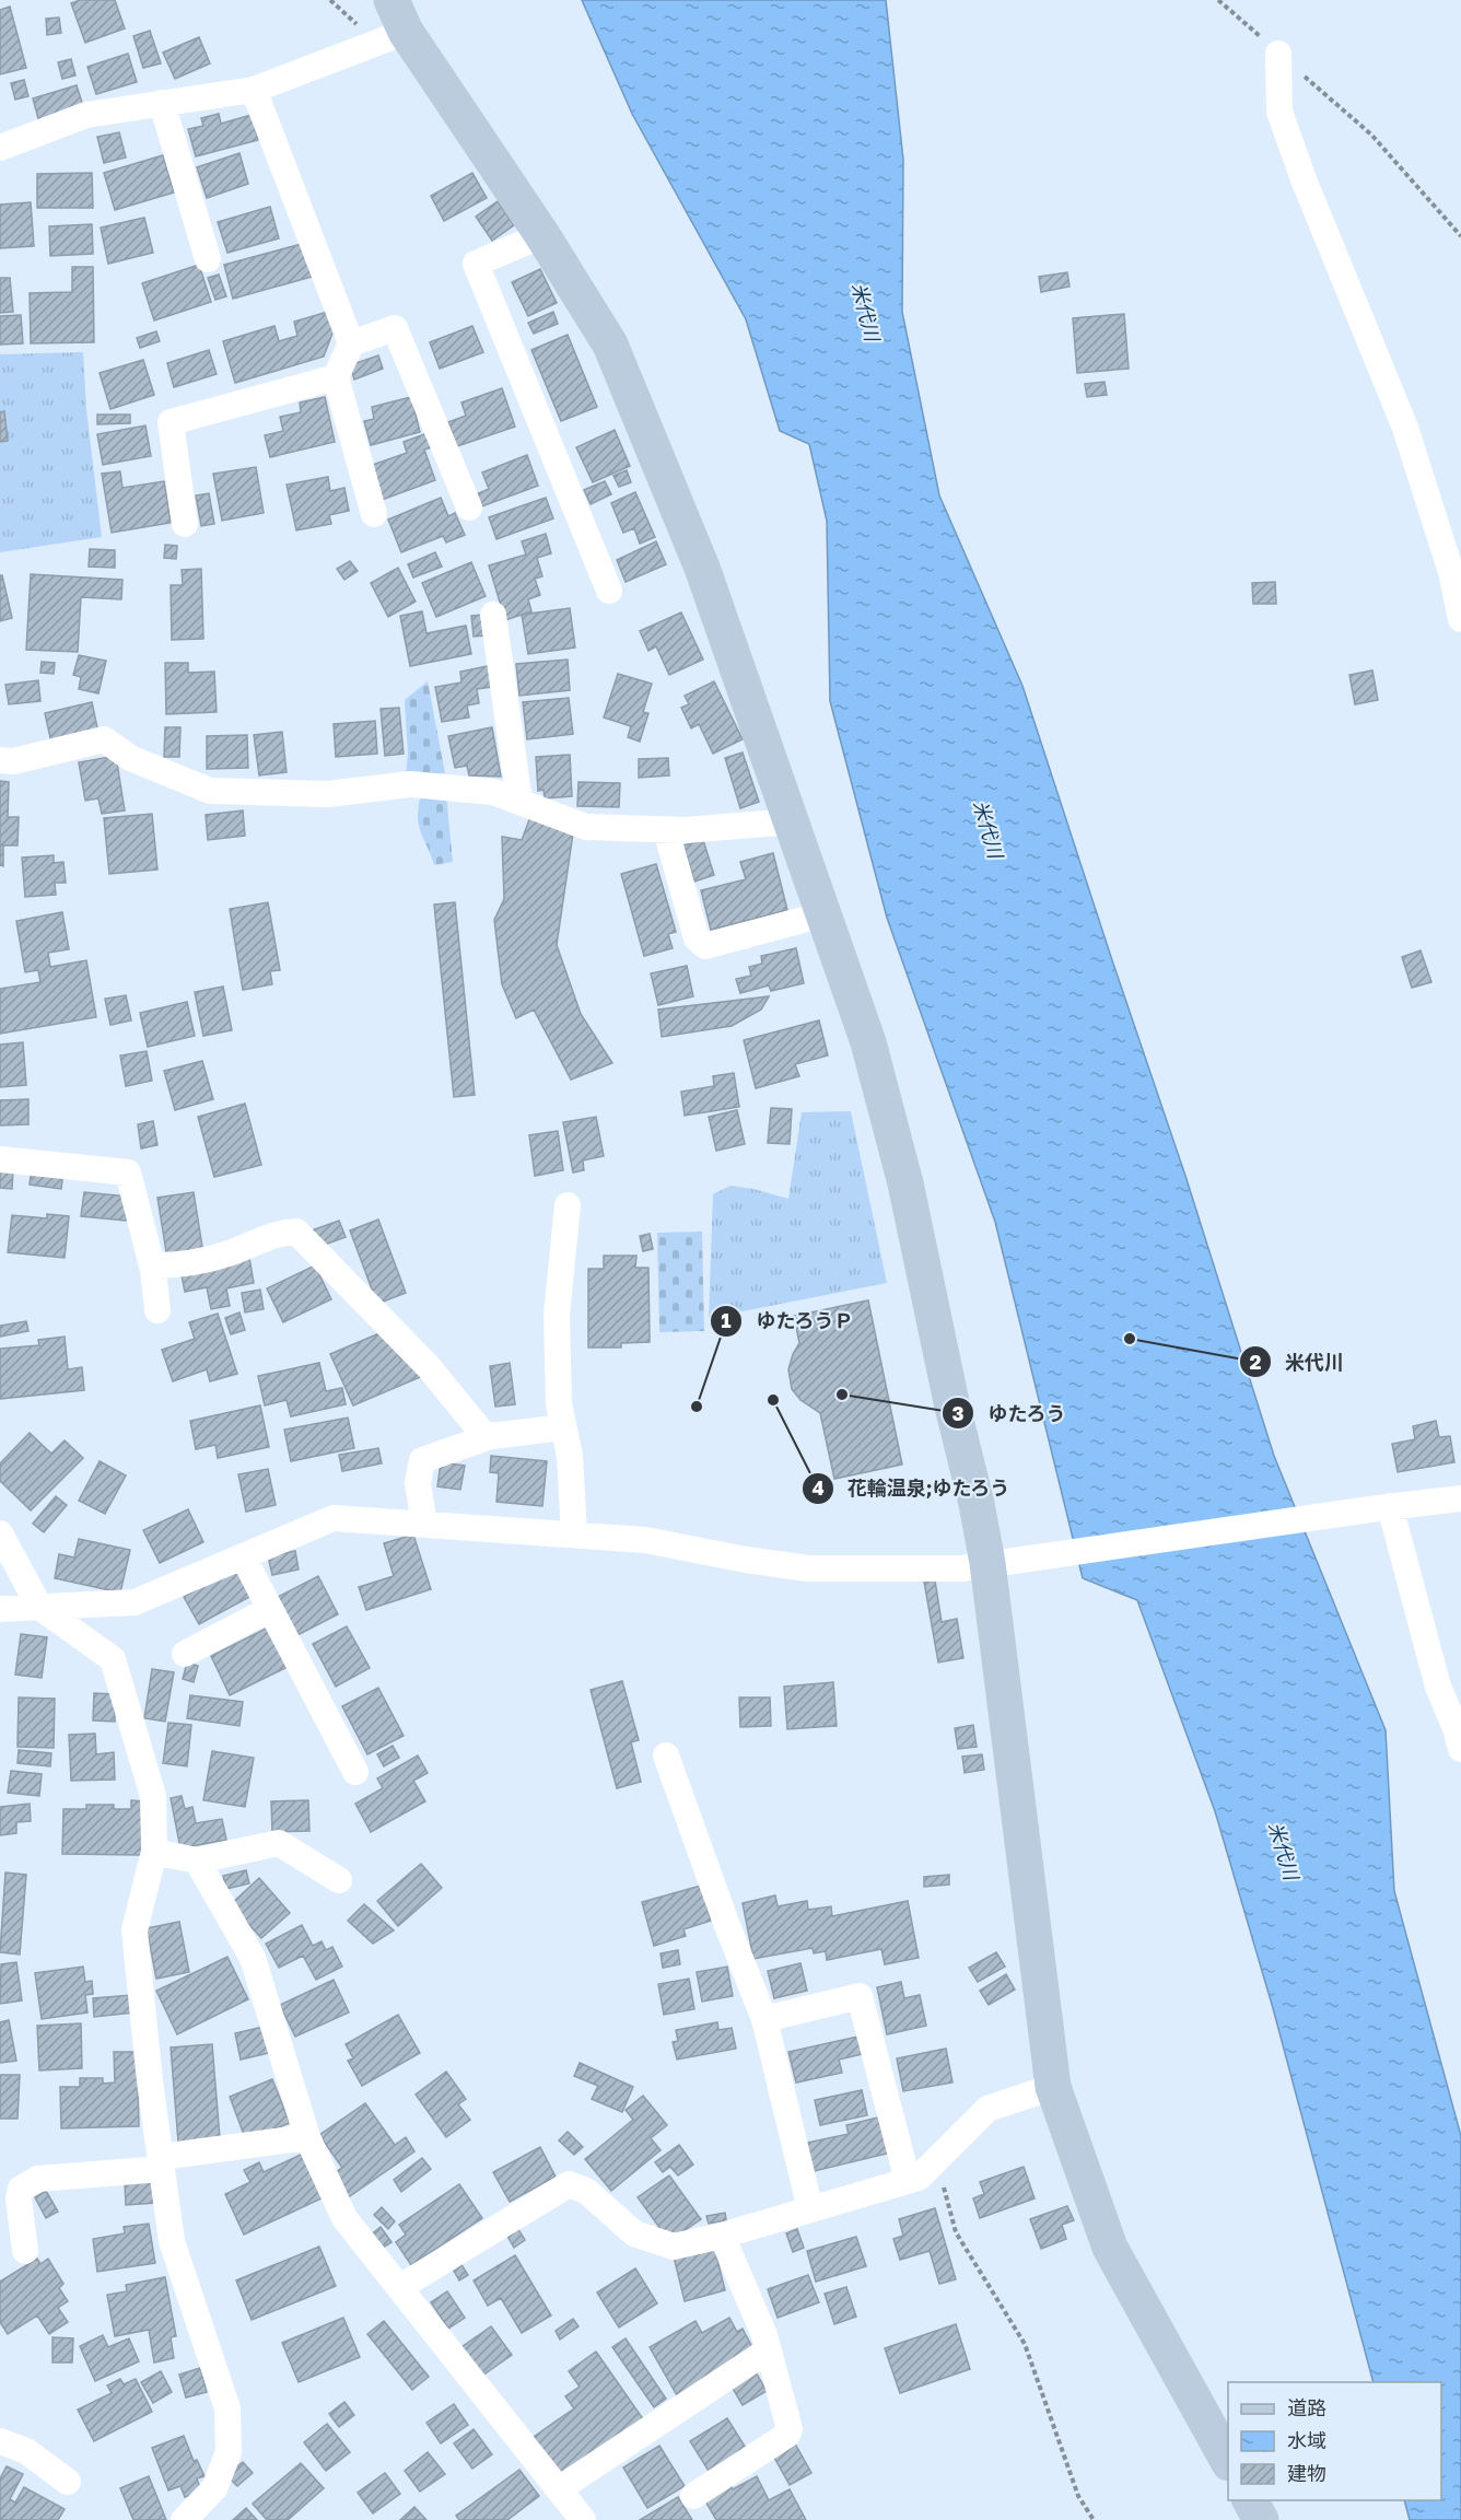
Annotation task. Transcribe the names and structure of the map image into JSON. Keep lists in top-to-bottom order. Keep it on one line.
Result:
{"water":["米代川"],"places":["米代川","ゆたろう","花輪温泉;ゆたろう","ゆたろうＰ"],"legend":["道路","水域","建物"]}
